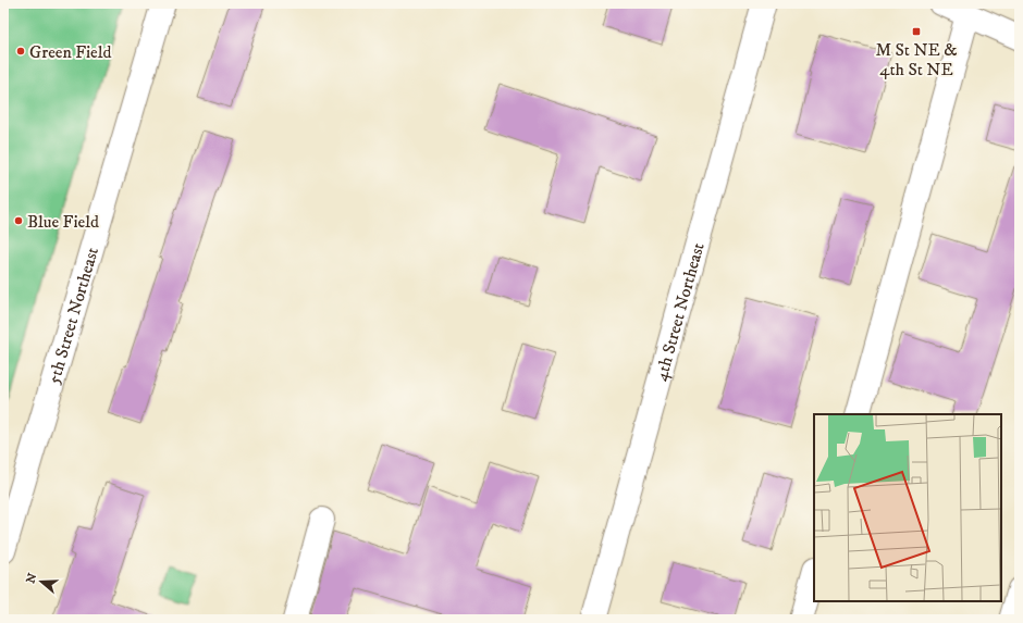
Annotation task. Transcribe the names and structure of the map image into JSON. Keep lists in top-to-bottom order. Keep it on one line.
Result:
{"streets":{"street":["4th Street Northeast","5th Street Northeast"]},"places":{"transit":["M St NE & 4th St NE"],"other":["Green Field","Blue Field"]},"north":"left"}
